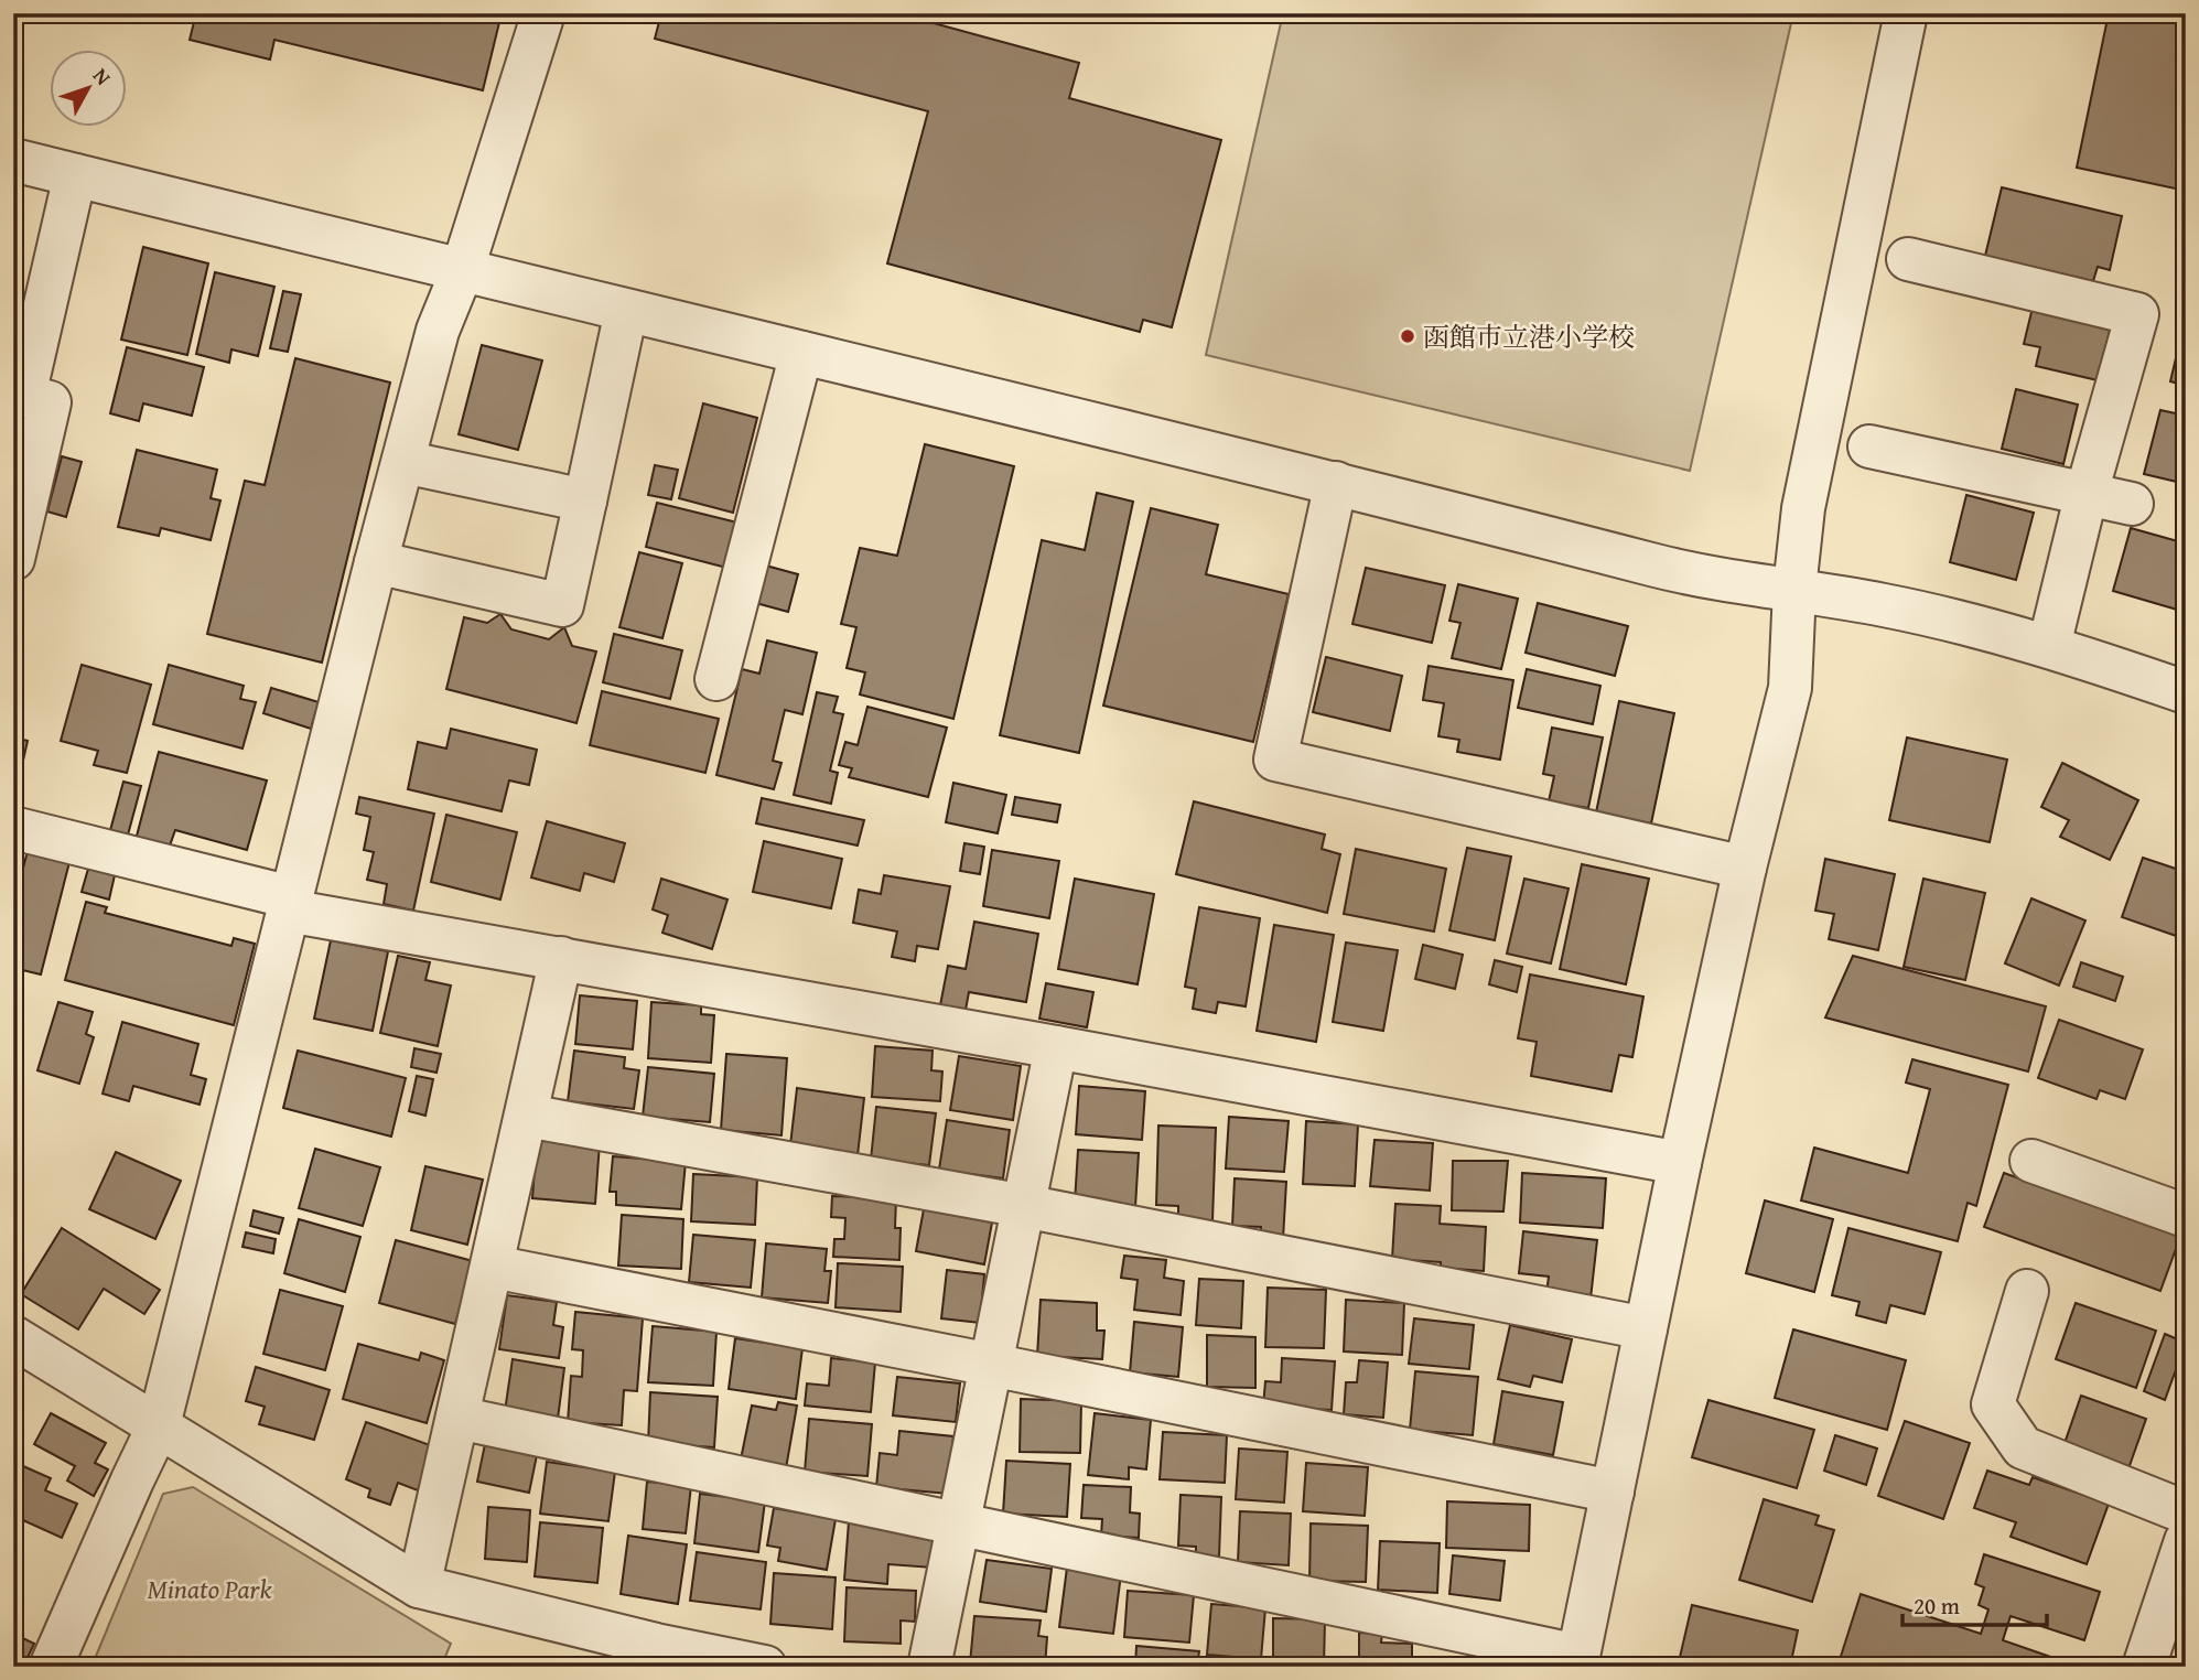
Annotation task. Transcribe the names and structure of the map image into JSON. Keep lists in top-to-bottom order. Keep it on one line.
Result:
{"parks":["Minato Park"],"places":["函館市立港小学校"],"scale_bar":"20 m","north":"top right"}
